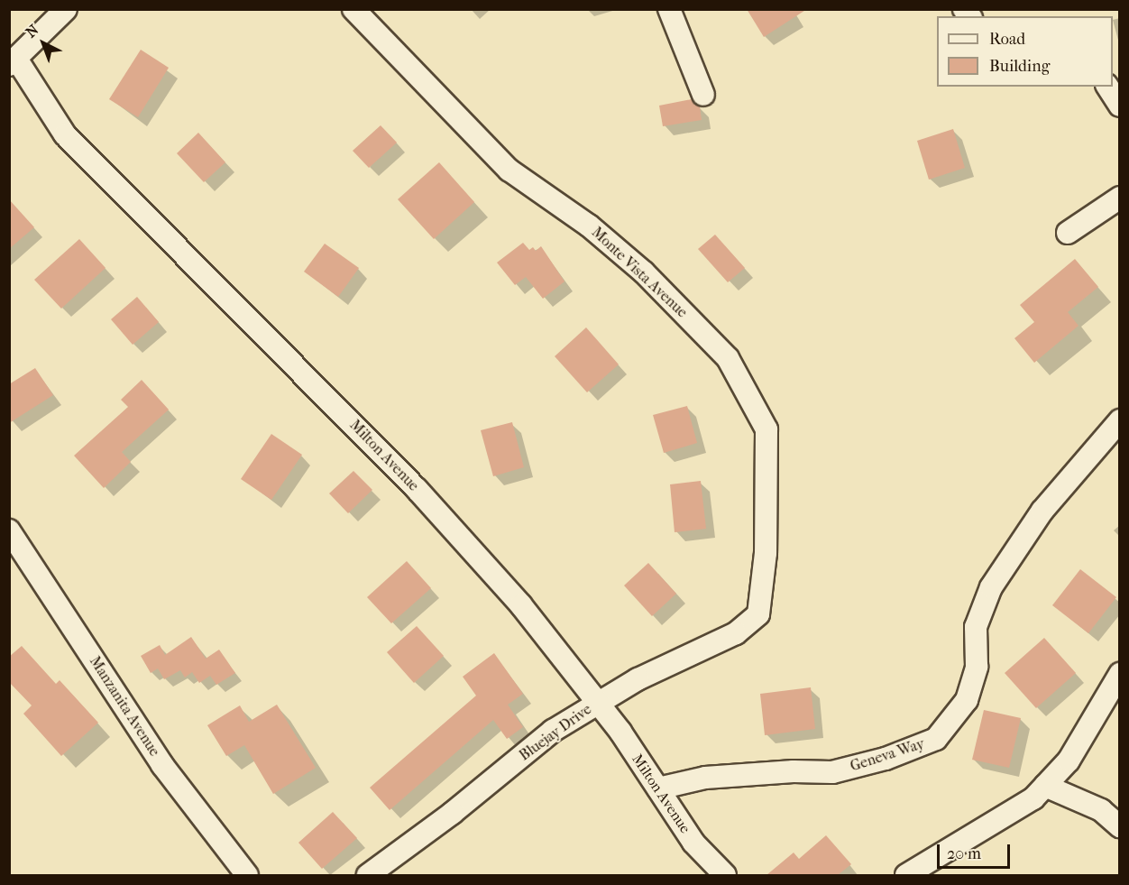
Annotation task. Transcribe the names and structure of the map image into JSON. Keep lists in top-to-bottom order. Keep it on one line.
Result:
{"streets":{"street":["Monte Vista Avenue","Milton Avenue","Manzanita Avenue","Bluejay Drive","Geneva Way"]},"crossings":[["Monte Vista Avenue","Bluejay Drive"],["Milton Avenue","Bluejay Drive"],["Milton Avenue","Geneva Way"]],"legend":["Road","Building"],"scale_bar":"20 m","north":"top left"}
